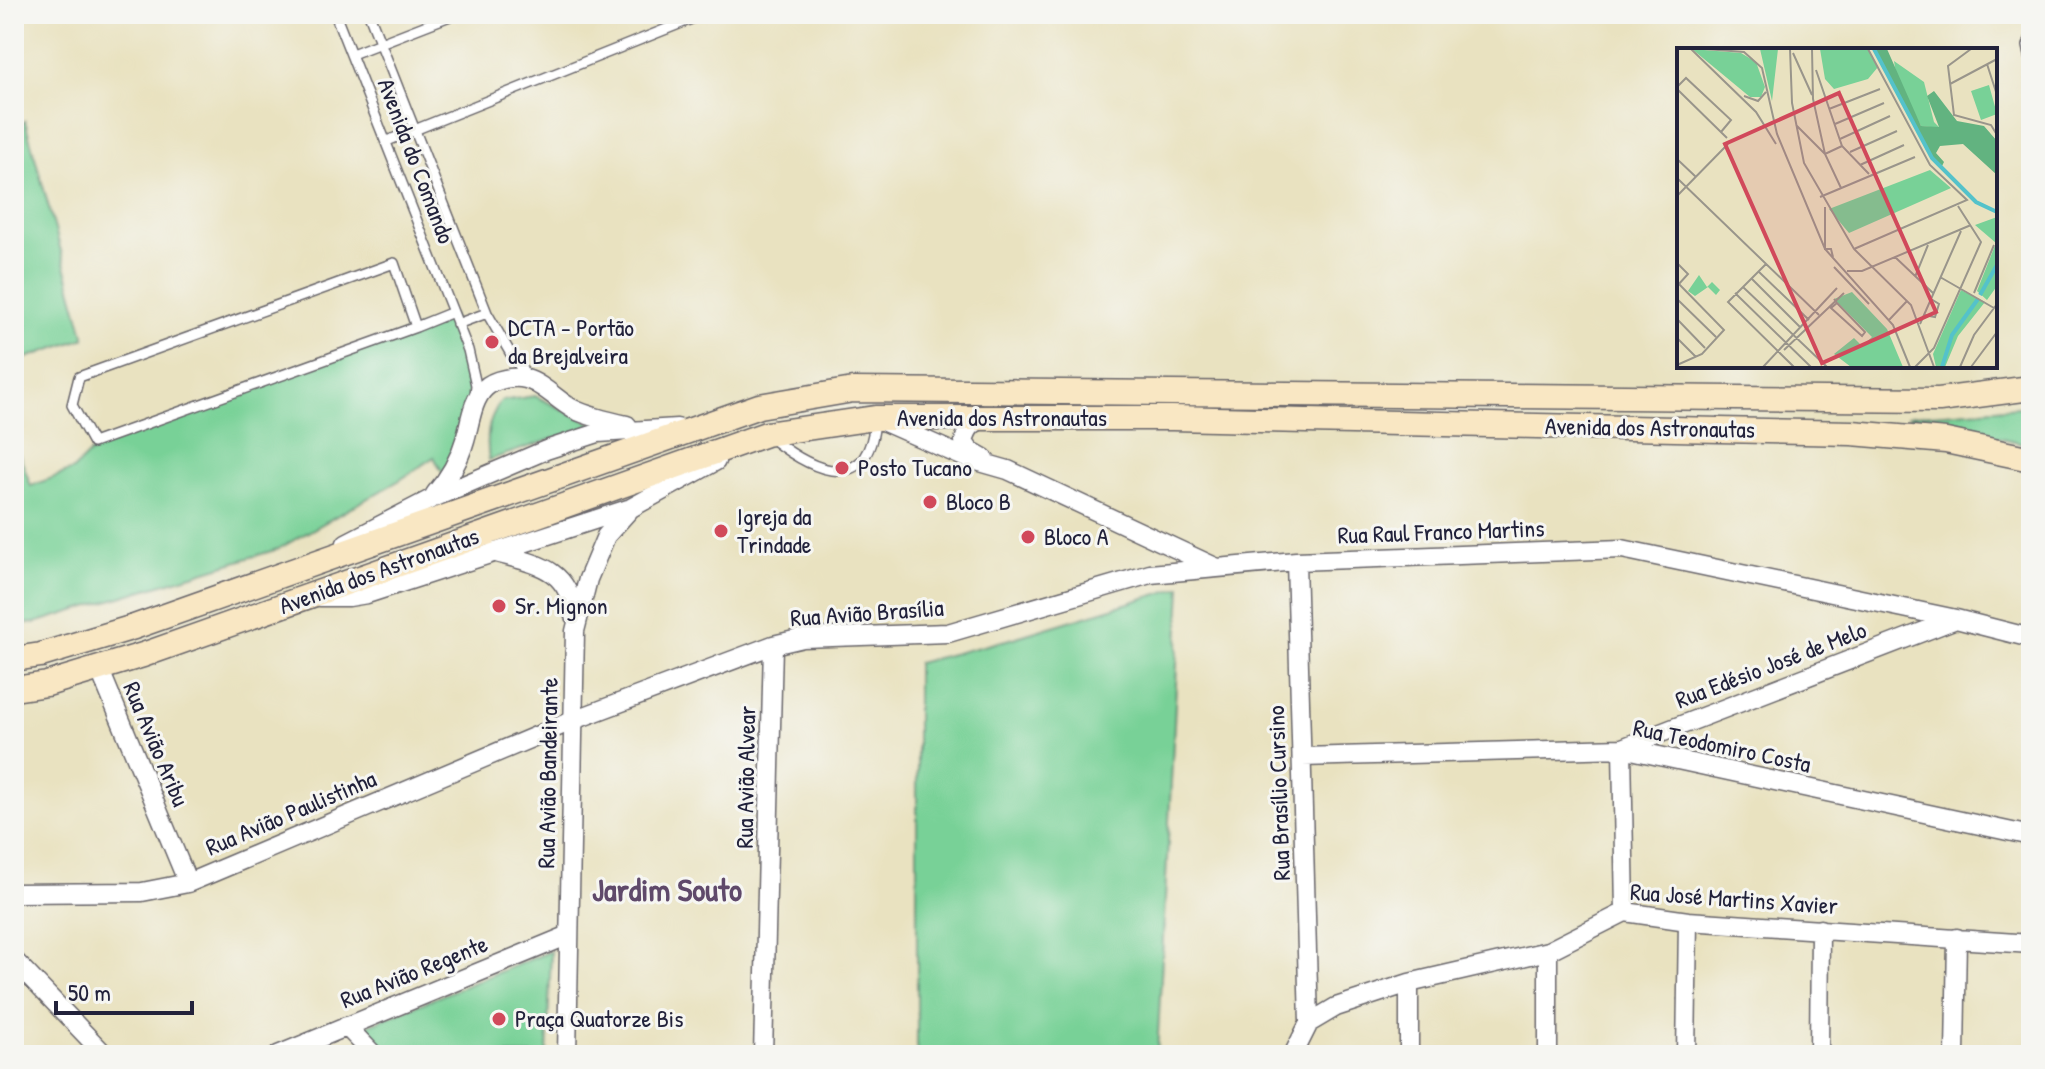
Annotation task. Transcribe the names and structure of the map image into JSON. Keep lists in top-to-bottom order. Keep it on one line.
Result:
{"streets":{"main road":["Avenida dos Astronautas"],"street":["Rua Raul Franco Martins","Rua Avião Brasília","Rua Edésio José de Melo","Rua Avião Aribu","Rua Teodomiro Costa","Rua Avião Bandeirante","Rua Avião Alvear","Rua Brasílio Cursino","Rua Avião Paulistinha","Rua José Martins Xavier","Rua Avião Regente"],"lane":["Avenida do Comando"]},"crossings":[["Avenida dos Astronautas","Rua Avião Aribu"],["Rua Raul Franco Martins","Rua Avião Brasília"],["Rua Raul Franco Martins","Rua Edésio José de Melo"],["Rua Raul Franco Martins","Rua Brasílio Cursino"],["Rua Avião Brasília","Rua Avião Bandeirante"],["Rua Avião Brasília","Rua Avião Alvear"],["Rua Avião Brasília","Rua Avião Paulistinha"],["Rua Edésio José de Melo","Rua Teodomiro Costa"],["Rua Avião Aribu","Rua Avião Paulistinha"],["Rua Teodomiro Costa","Rua Brasílio Cursino"],["Rua Avião Bandeirante","Rua Avião Paulistinha"],["Rua Avião Bandeirante","Rua Avião Regente"],["Rua Brasílio Cursino","Rua José Martins Xavier"]],"districts":["Jardim Souto"],"places":["DCTA - Portão da Brejalveira","Posto Tucano","Bloco B","Igreja da Trindade","Bloco A","Sr. Mignon","Praça Quatorze Bis"],"scale_bar":"50 m"}
